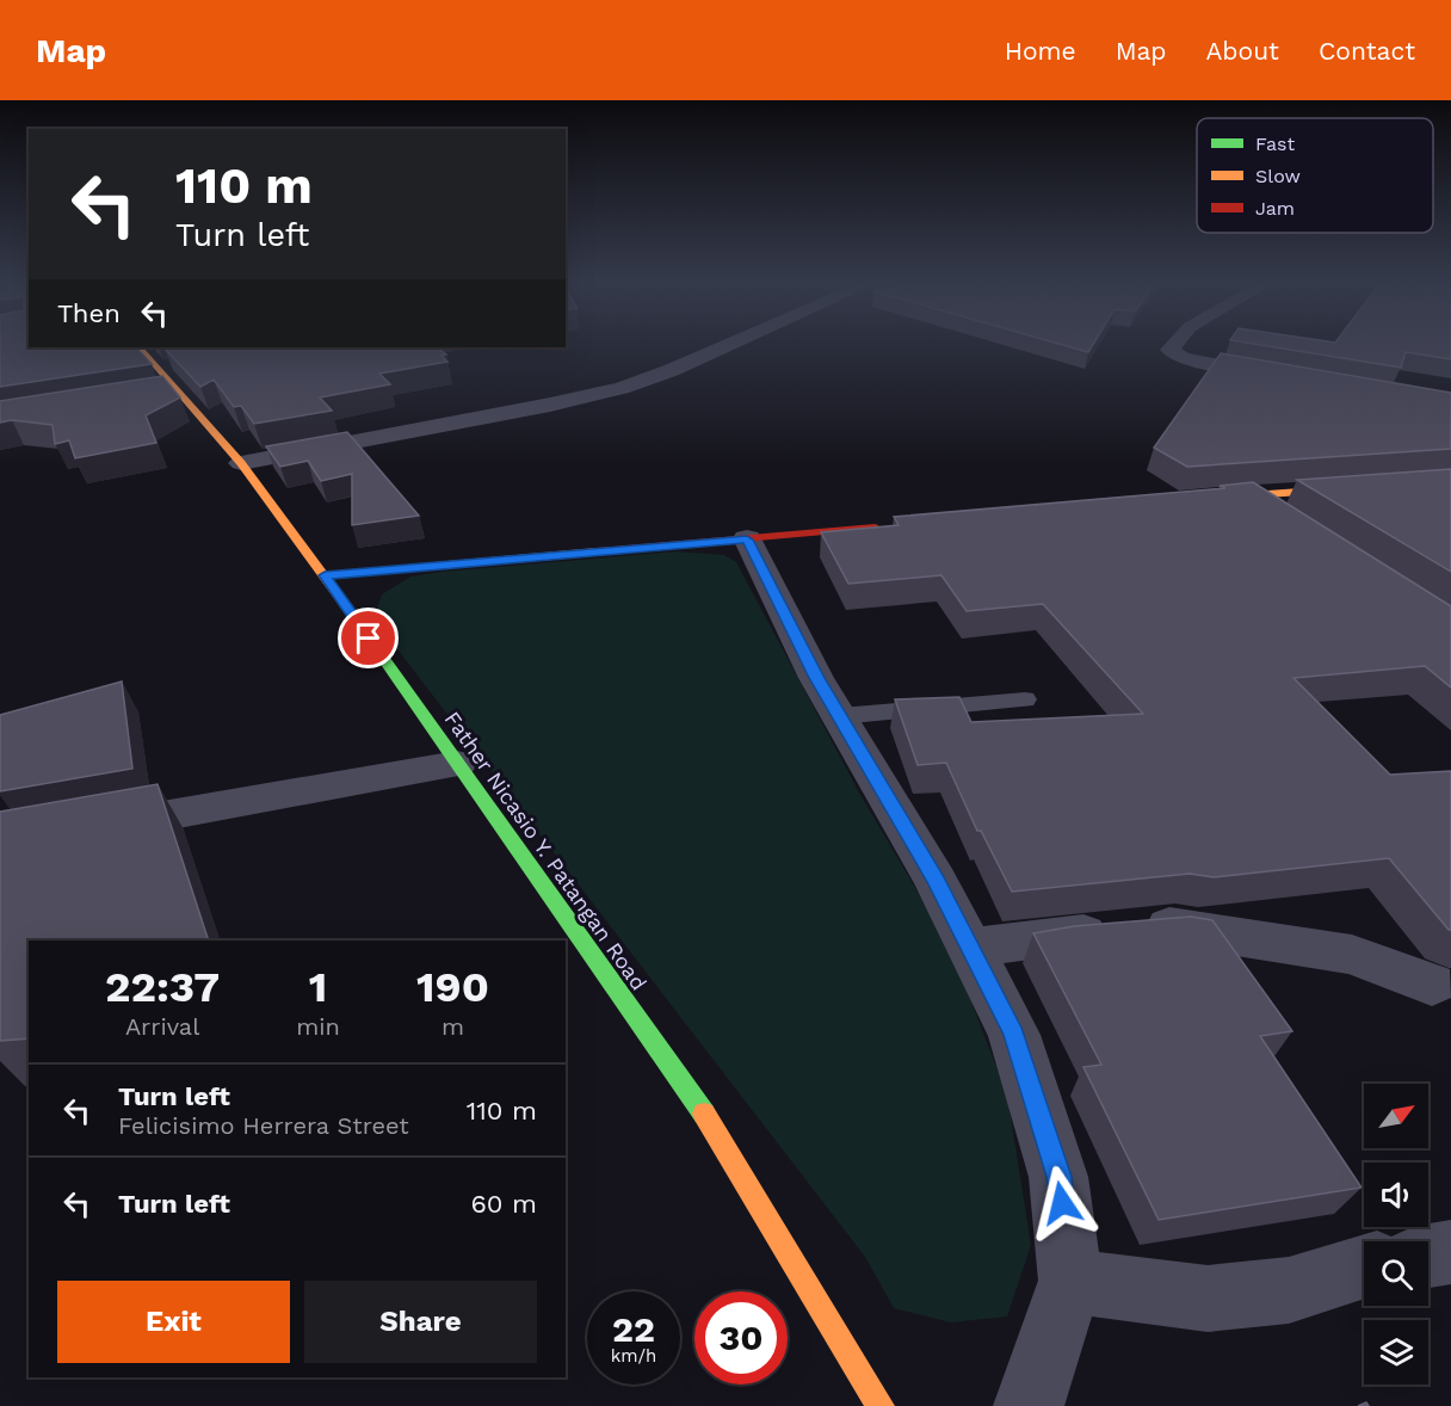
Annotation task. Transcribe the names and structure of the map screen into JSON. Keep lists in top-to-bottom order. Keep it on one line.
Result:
{"streets":{"street":["Father Nicasio Y. Patangan Road"]},"legend":["Fast","Slow","Jam"],"north":"top right","page":{"header":"Map","nav":["Home","Map","About","Contact"],"turn":["110 m","Turn left"],"then":"Then","eta":["22:37","Arrival","1","min","190","m"],"list":[{"name":"Turn left","note":"Felicisimo Herrera Street","value":"110 m"},{"name":"Turn left","value":"60 m"}],"buttons":["Exit","Share"],"speed":"22 km/h","limit":"30"}}
